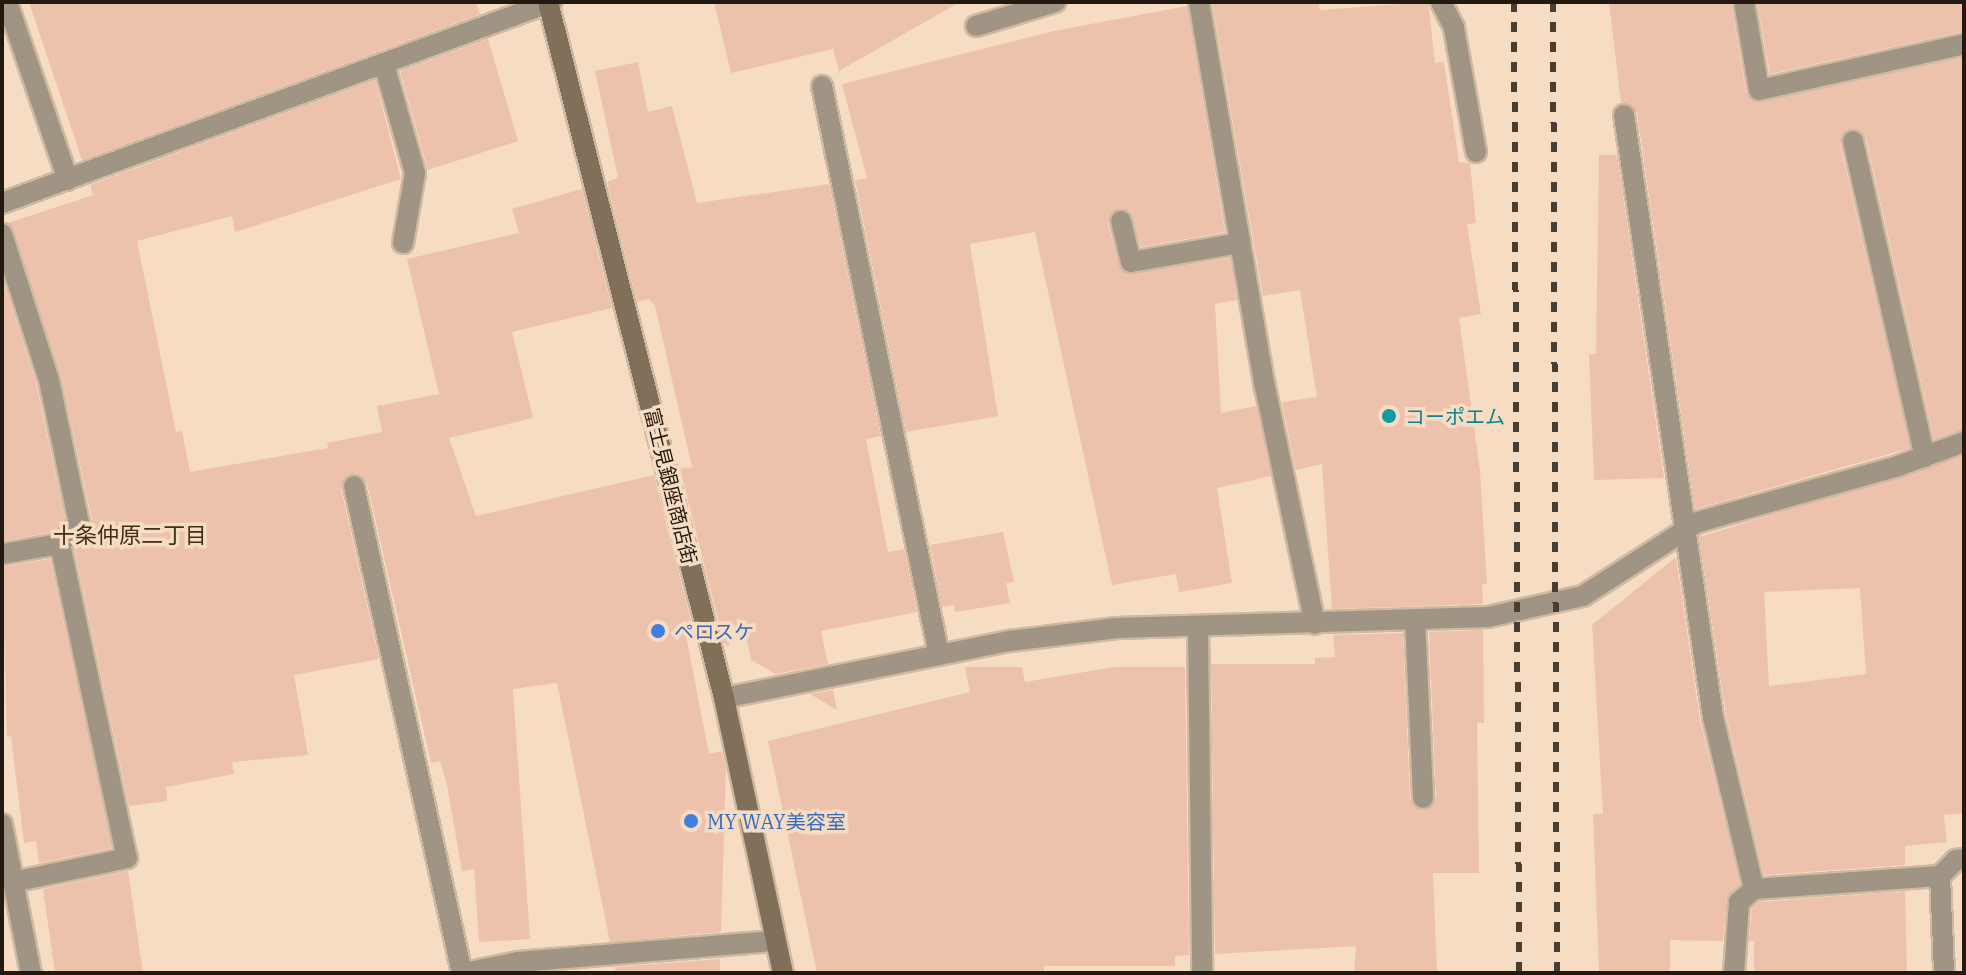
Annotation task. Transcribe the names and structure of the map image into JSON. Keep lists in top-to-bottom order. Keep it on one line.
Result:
{"streets":{"street":["富士見銀座商店街"]},"districts":["十条仲原二丁目"],"places":["コーポエム","ペロスケ","MY WAY美容室"]}
